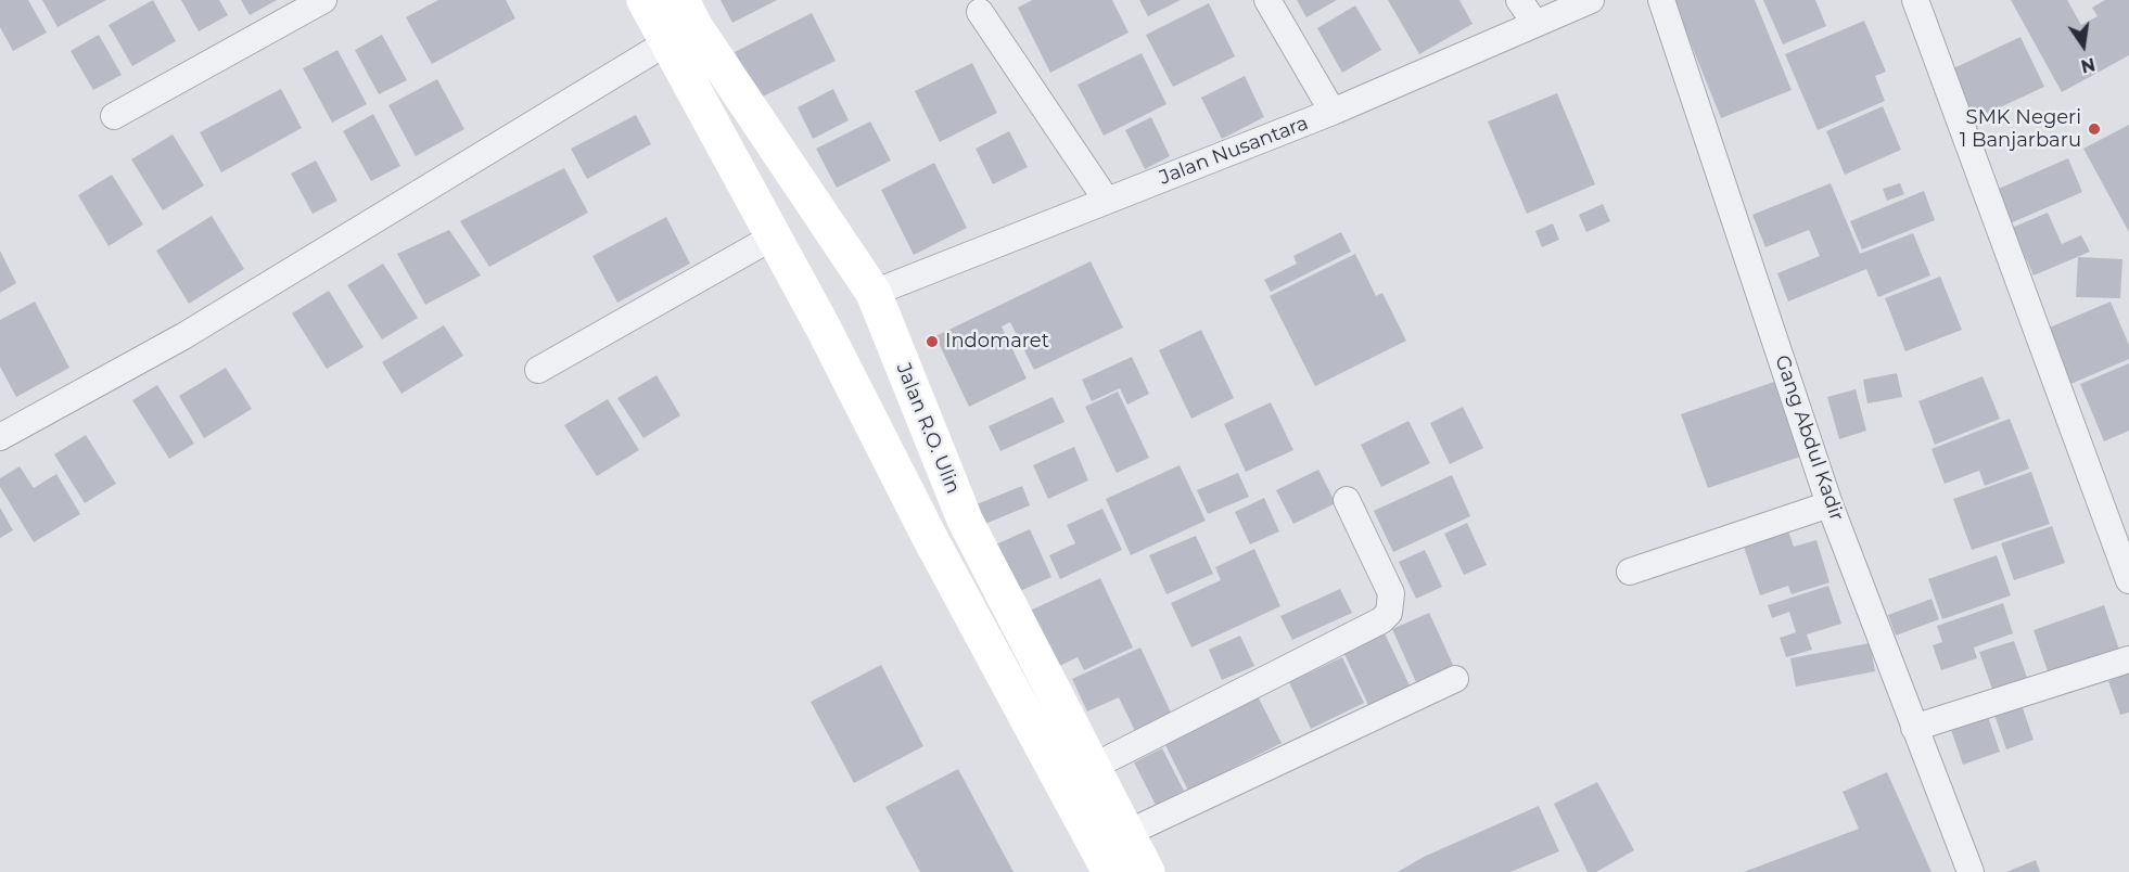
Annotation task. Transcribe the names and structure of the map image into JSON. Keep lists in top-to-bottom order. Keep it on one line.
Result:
{"streets":{"main road":["Jalan R.O. Ulin"],"street":["Jalan Nusantara","Gang Abdul Kadir"]},"crossings":[["Jalan Nusantara","Jalan R.O. Ulin"]],"places":["SMK Negeri 1 Banjarbaru","Indomaret"],"north":"bottom"}
